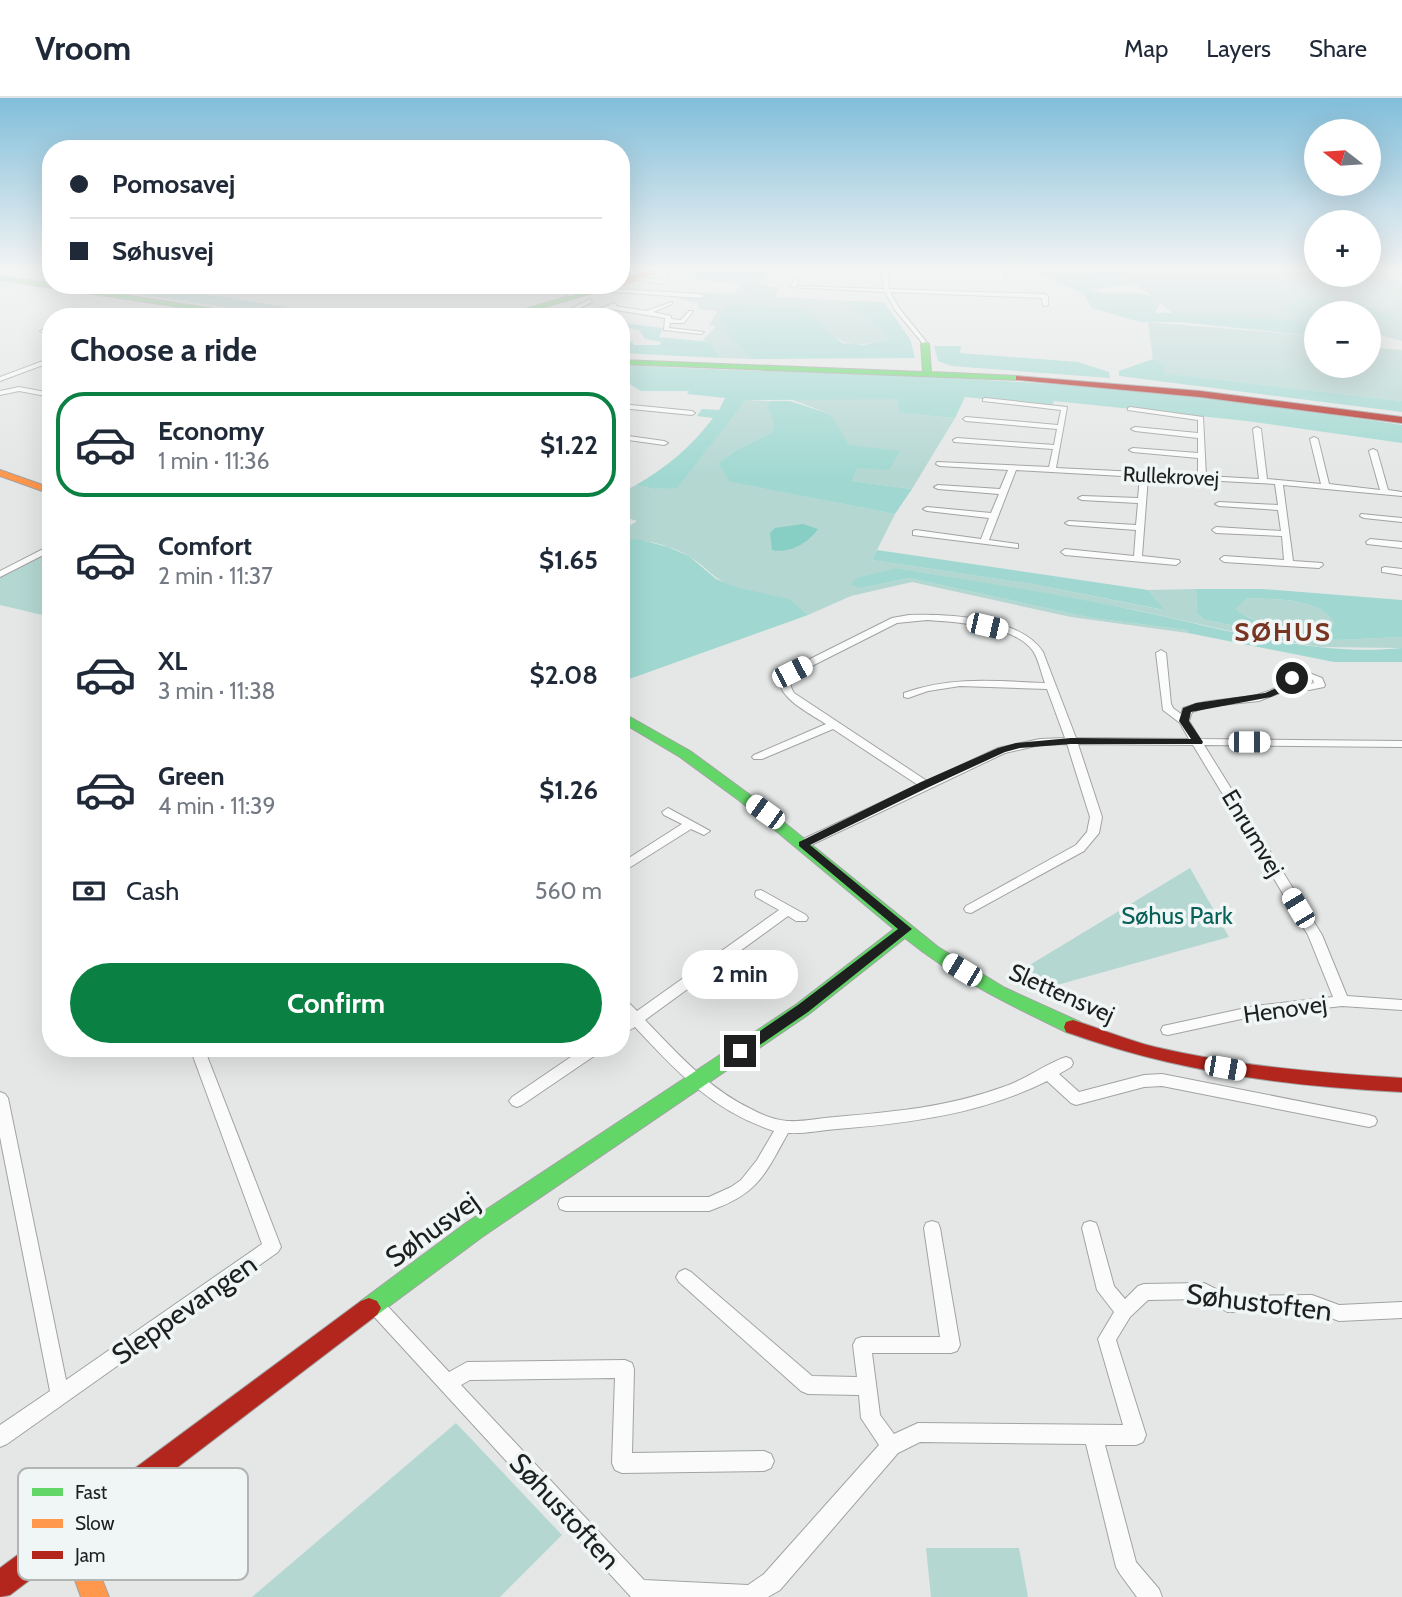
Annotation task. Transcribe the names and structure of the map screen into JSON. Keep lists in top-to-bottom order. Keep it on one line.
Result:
{"streets":{"main road":["Slettensvej","Søhusvej"],"street":["Rullekrovej","Enrumvej","Henovej","Søhustoften","Sleppevangen"]},"crossings":[["Enrumvej","Henovej"],["Slettensvej","Søhusvej"],["Søhusvej","Søhustoften"]],"districts":["SØHUS"],"parks":["Søhus Park"],"legend":["Fast","Slow","Jam"],"north":"left","page":{"header":"Vroom","nav":["Map","Layers","Share"],"map_buttons":["+","−"],"banner":["Pomosavej","Søhusvej"],"heading":"Choose a ride","list":[{"name":"Economy","note":"1 min · 11:36","value":"$1.22"},{"name":"Comfort","note":"2 min · 11:37","value":"$1.65"},{"name":"XL","note":"3 min · 11:38","value":"$2.08"},{"name":"Green","note":"4 min · 11:39","value":"$1.26"}],"pay":["Cash","560 m"],"buttons":"Confirm","bubble":"2 min"}}
